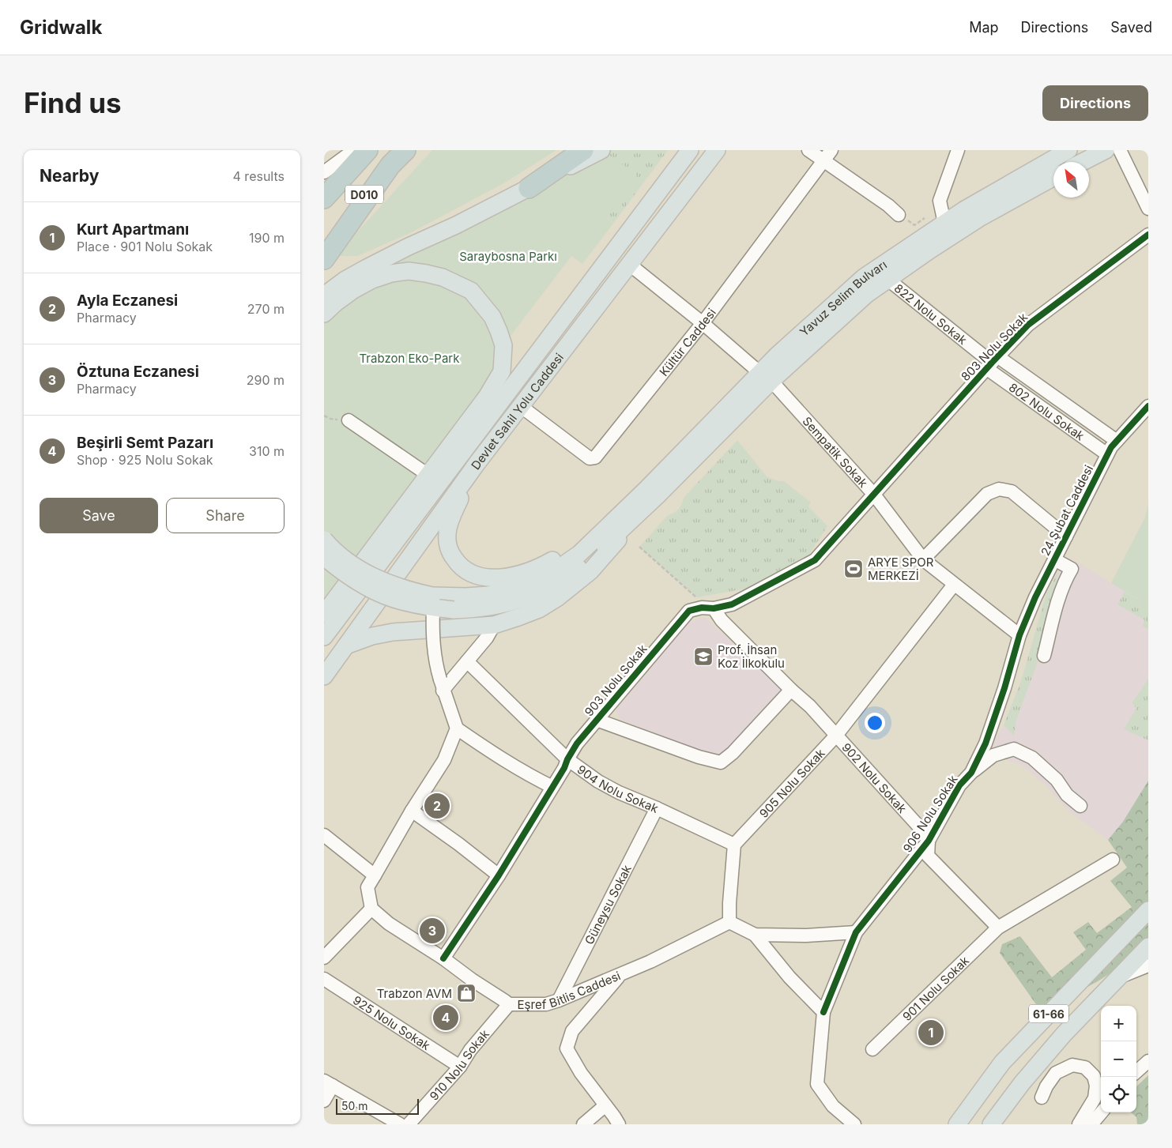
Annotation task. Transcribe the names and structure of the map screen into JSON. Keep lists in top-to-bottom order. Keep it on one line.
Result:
{"streets":{"highway":["D010"],"main road":["Yavuz Selim Bulvarı","Devlet Sahil Yolu Caddesi","61-66"],"street":["822 Nolu Sokak","Kültür Caddesi","803 Nolu Sokak","802 Nolu Sokak","Sempatik Sokak","24 Şubat Caddesi","903 Nolu Sokak","902 Nolu Sokak","905 Nolu Sokak","904 Nolu Sokak","906 Nolu Sokak","Güneysu Sokak","901 Nolu Sokak","Eşref Bitlis Caddesi","925 Nolu Sokak","910 Nolu Sokak"]},"crossings":[["Yavuz Selim Bulvarı","822 Nolu Sokak"],["Yavuz Selim Bulvarı","Sempatik Sokak"],["822 Nolu Sokak","803 Nolu Sokak"],["822 Nolu Sokak","802 Nolu Sokak"],["Kültür Caddesi","Devlet Sahil Yolu Caddesi"],["Kültür Caddesi","Sempatik Sokak"],["803 Nolu Sokak","802 Nolu Sokak"],["803 Nolu Sokak","Sempatik Sokak"],["803 Nolu Sokak","903 Nolu Sokak"],["Devlet Sahil Yolu Caddesi","Sempatik Sokak"],["802 Nolu Sokak","24 Şubat Caddesi"],["Sempatik Sokak","24 Şubat Caddesi"],["Sempatik Sokak","903 Nolu Sokak"],["Sempatik Sokak","905 Nolu Sokak"],["Sempatik Sokak","906 Nolu Sokak"],["24 Şubat Caddesi","906 Nolu Sokak"],["903 Nolu Sokak","902 Nolu Sokak"],["903 Nolu Sokak","904 Nolu Sokak"],["903 Nolu Sokak","Eşref Bitlis Caddesi"],["902 Nolu Sokak","905 Nolu Sokak"],["902 Nolu Sokak","906 Nolu Sokak"],["902 Nolu Sokak","901 Nolu Sokak"],["905 Nolu Sokak","904 Nolu Sokak"],["904 Nolu Sokak","Güneysu Sokak"],["Güneysu Sokak","Eşref Bitlis Caddesi"],["Eşref Bitlis Caddesi","910 Nolu Sokak"],["925 Nolu Sokak","910 Nolu Sokak"]],"parks":["Saraybosna Parkı","Trabzon Eko-Park"],"places":{"sports":["ARYE SPOR MERKEZİ"],"school or university":["Prof. İhsan Koz İlkokulu"],"shop":["Trabzon AVM"]},"scale_bar":"50 m","north":"top left","page":{"header":"Gridwalk","nav":["Map","Directions","Saved"],"buttons":["Directions",["Save","Share"]],"title":"Find us","heading":["Nearby","4 results"],"list":[{"mark":"1","name":"Kurt Apartmanı","note":"Place · 901 Nolu Sokak","value":"190 m"},{"mark":"2","name":"Ayla Eczanesi","note":"Pharmacy","value":"270 m"},{"mark":"3","name":"Öztuna Eczanesi","note":"Pharmacy","value":"290 m"},{"mark":"4","name":"Beşirli Semt Pazarı","note":"Shop · 925 Nolu Sokak","value":"310 m"}],"pins":["2","3","4","1"],"map_buttons":["+","−"],"scale":"50 m"}}
